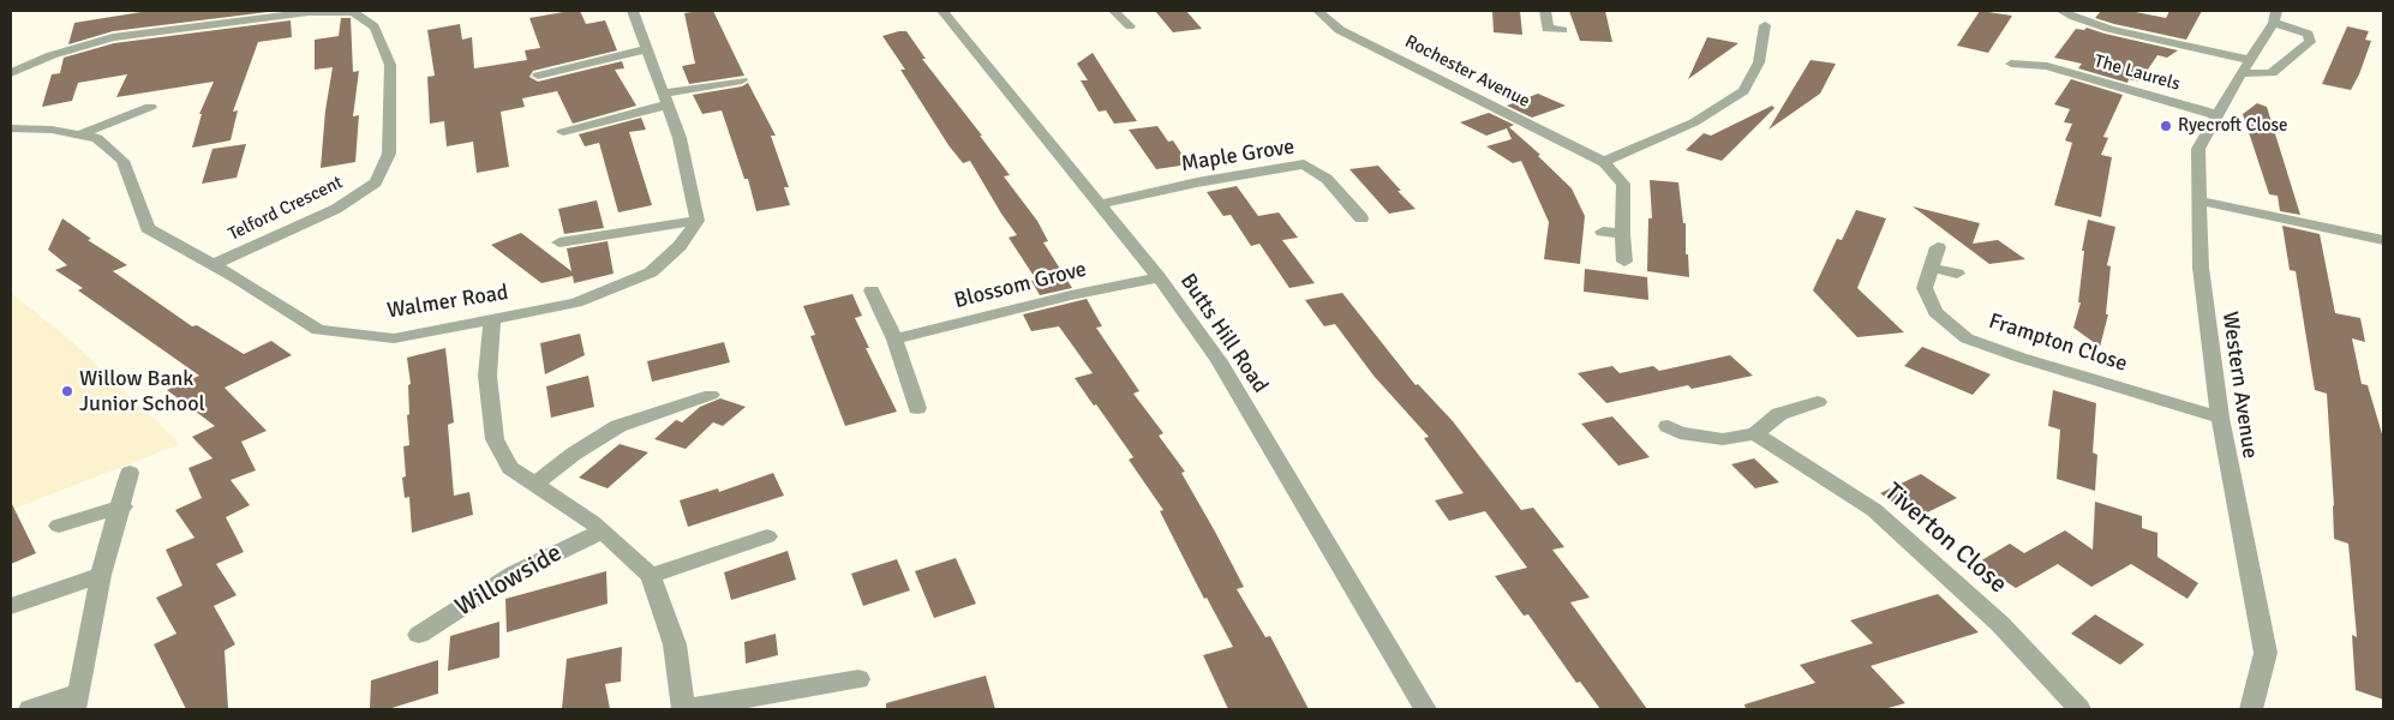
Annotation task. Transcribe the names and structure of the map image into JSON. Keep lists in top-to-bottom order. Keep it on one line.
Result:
{"streets":{"street":["Rochester Avenue","The Laurels","Maple Grove","Telford Crescent","Blossom Grove","Walmer Road","Butts Hill Road","Frampton Close","Western Avenue","Tiverton Close","Willowside"]},"crossings":[["The Laurels","Western Avenue"],["Maple Grove","Butts Hill Road"],["Telford Crescent","Walmer Road"],["Blossom Grove","Butts Hill Road"],["Frampton Close","Western Avenue"]],"places":["Ryecroft Close","Willow Bank Junior School"]}
